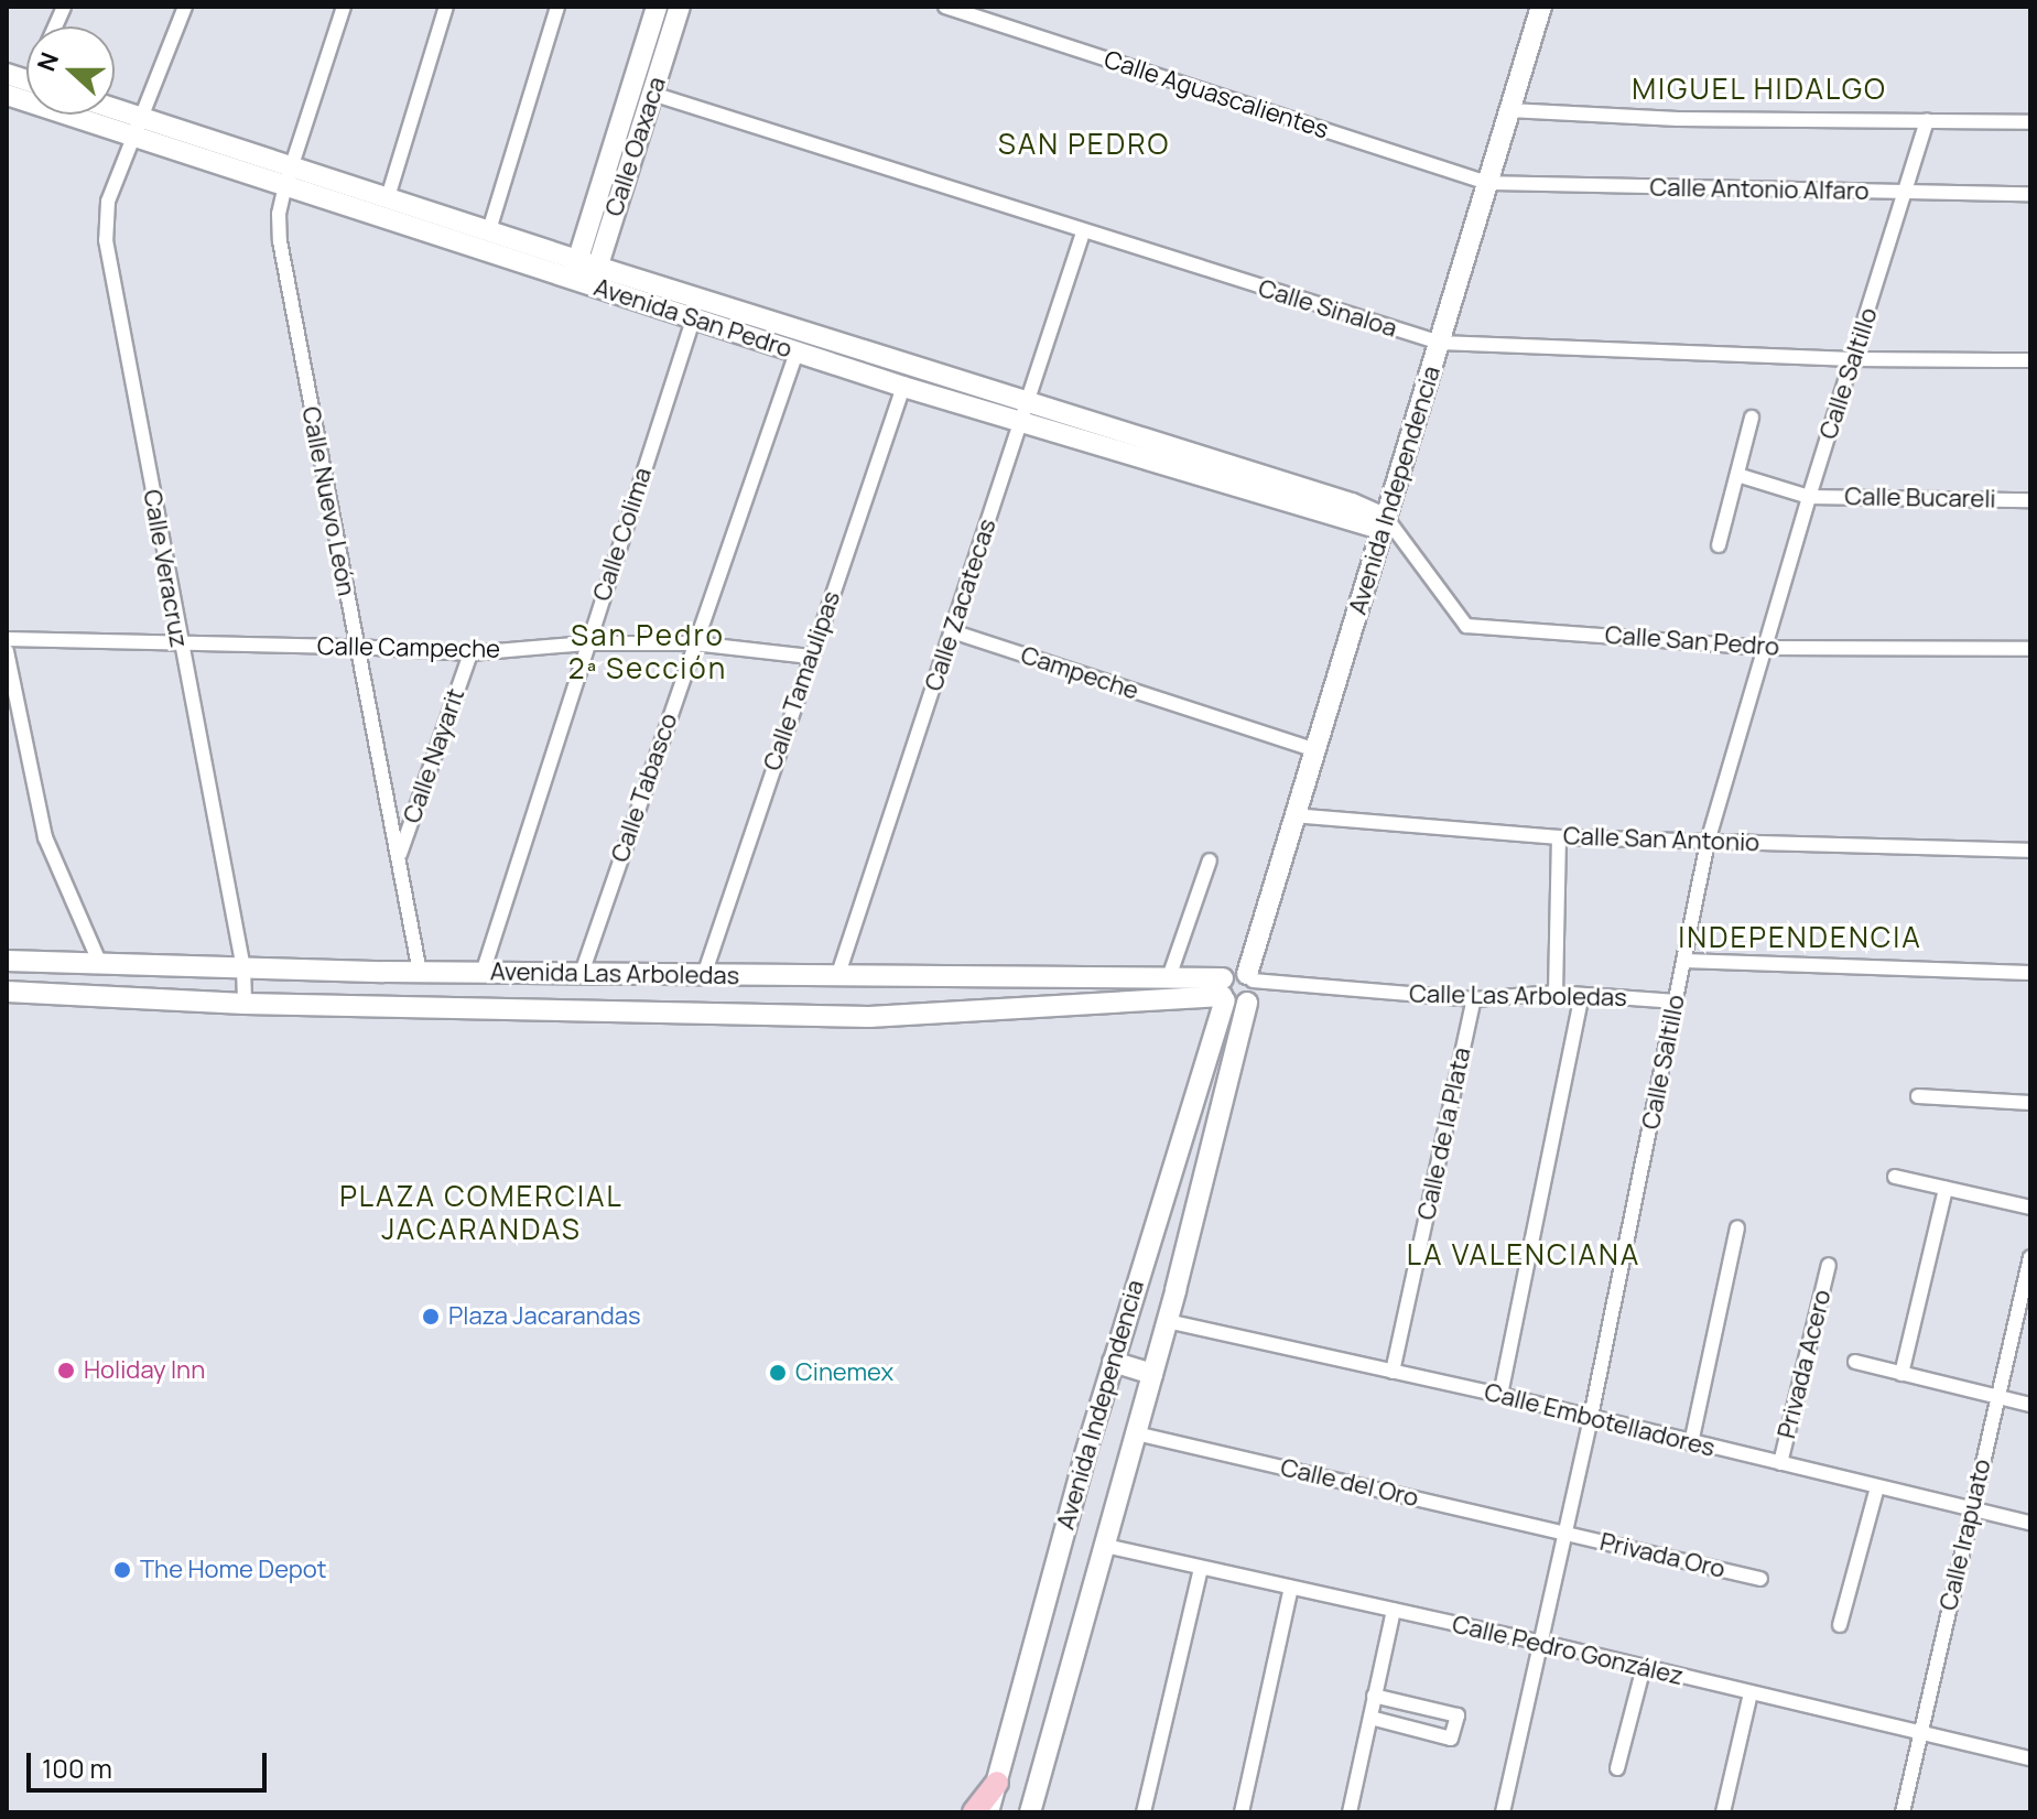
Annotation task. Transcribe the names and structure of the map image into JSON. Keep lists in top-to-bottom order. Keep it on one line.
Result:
{"streets":{"street":["Calle Aguascalientes","Calle Oaxaca","Calle Antonio Alfaro","Calle Sinaloa","Avenida San Pedro","Calle Saltillo","Avenida Independencia","Calle Bucareli","Calle Nuevo León","Calle Colima","Calle Veracruz","Calle Zacatecas","Calle San Pedro","Calle Campeche","Campeche","Calle Tamaulipas","Calle Nayarit","Calle Tabasco","Calle San Antonio","Avenida Las Arboledas","Calle Las Arboledas","Calle de la Plata","Privada Acero","Calle Embotelladores","Calle del Oro","Calle Irapuato","Privada Oro","Calle Pedro González"]},"crossings":[["Calle Aguascalientes","Calle Antonio Alfaro"],["Calle Aguascalientes","Avenida Independencia"],["Calle Oaxaca","Calle Sinaloa"],["Calle Oaxaca","Avenida San Pedro"],["Calle Antonio Alfaro","Calle Saltillo"],["Calle Antonio Alfaro","Avenida Independencia"],["Calle Sinaloa","Calle Saltillo"],["Calle Sinaloa","Avenida Independencia"],["Calle Sinaloa","Calle Zacatecas"],["Avenida San Pedro","Avenida Independencia"],["Avenida San Pedro","Calle Nuevo León"],["Avenida San Pedro","Calle Colima"],["Avenida San Pedro","Calle Veracruz"],["Avenida San Pedro","Calle Zacatecas"],["Avenida San Pedro","Calle San Pedro"],["Avenida San Pedro","Calle Tamaulipas"],["Avenida San Pedro","Calle Tabasco"],["Calle Saltillo","Calle Bucareli"],["Calle Saltillo","Calle San Pedro"],["Calle Saltillo","Calle San Antonio"],["Calle Saltillo","Calle Las Arboledas"],["Calle Saltillo","Calle Embotelladores"],["Calle Saltillo","Calle del Oro"],["Calle Saltillo","Privada Oro"],["Calle Saltillo","Calle Pedro González"],["Avenida Independencia","Calle San Pedro"],["Avenida Independencia","Campeche"],["Avenida Independencia","Calle San Antonio"],["Avenida Independencia","Avenida Las Arboledas"],["Avenida Independencia","Calle Las Arboledas"],["Avenida Independencia","Calle Embotelladores"],["Avenida Independencia","Calle del Oro"],["Avenida Independencia","Calle Pedro González"],["Calle Nuevo León","Calle Campeche"],["Calle Nuevo León","Calle Nayarit"],["Calle Nuevo León","Avenida Las Arboledas"],["Calle Colima","Calle Campeche"],["Calle Colima","Avenida Las Arboledas"],["Calle Veracruz","Calle Campeche"],["Calle Veracruz","Avenida Las Arboledas"],["Calle Zacatecas","Campeche"],["Calle Zacatecas","Avenida Las Arboledas"],["Calle Campeche","Calle Tamaulipas"],["Calle Campeche","Calle Nayarit"],["Calle Campeche","Calle Tabasco"],["Calle Tamaulipas","Avenida Las Arboledas"],["Calle Tabasco","Avenida Las Arboledas"],["Avenida Las Arboledas","Calle Las Arboledas"],["Calle Las Arboledas","Calle de la Plata"],["Calle de la Plata","Calle Embotelladores"],["Privada Acero","Calle Embotelladores"],["Calle Embotelladores","Calle Irapuato"],["Calle del Oro","Privada Oro"],["Calle Irapuato","Calle Pedro González"]],"districts":["MIGUEL HIDALGO","SAN PEDRO","San Pedro 2ª Sección","INDEPENDENCIA","PLAZA COMERCIAL JACARANDAS","LA VALENCIANA"],"places":["Plaza Jacarandas","Holiday Inn","Cinemex","The Home Depot"],"scale_bar":"100 m","north":"left"}
